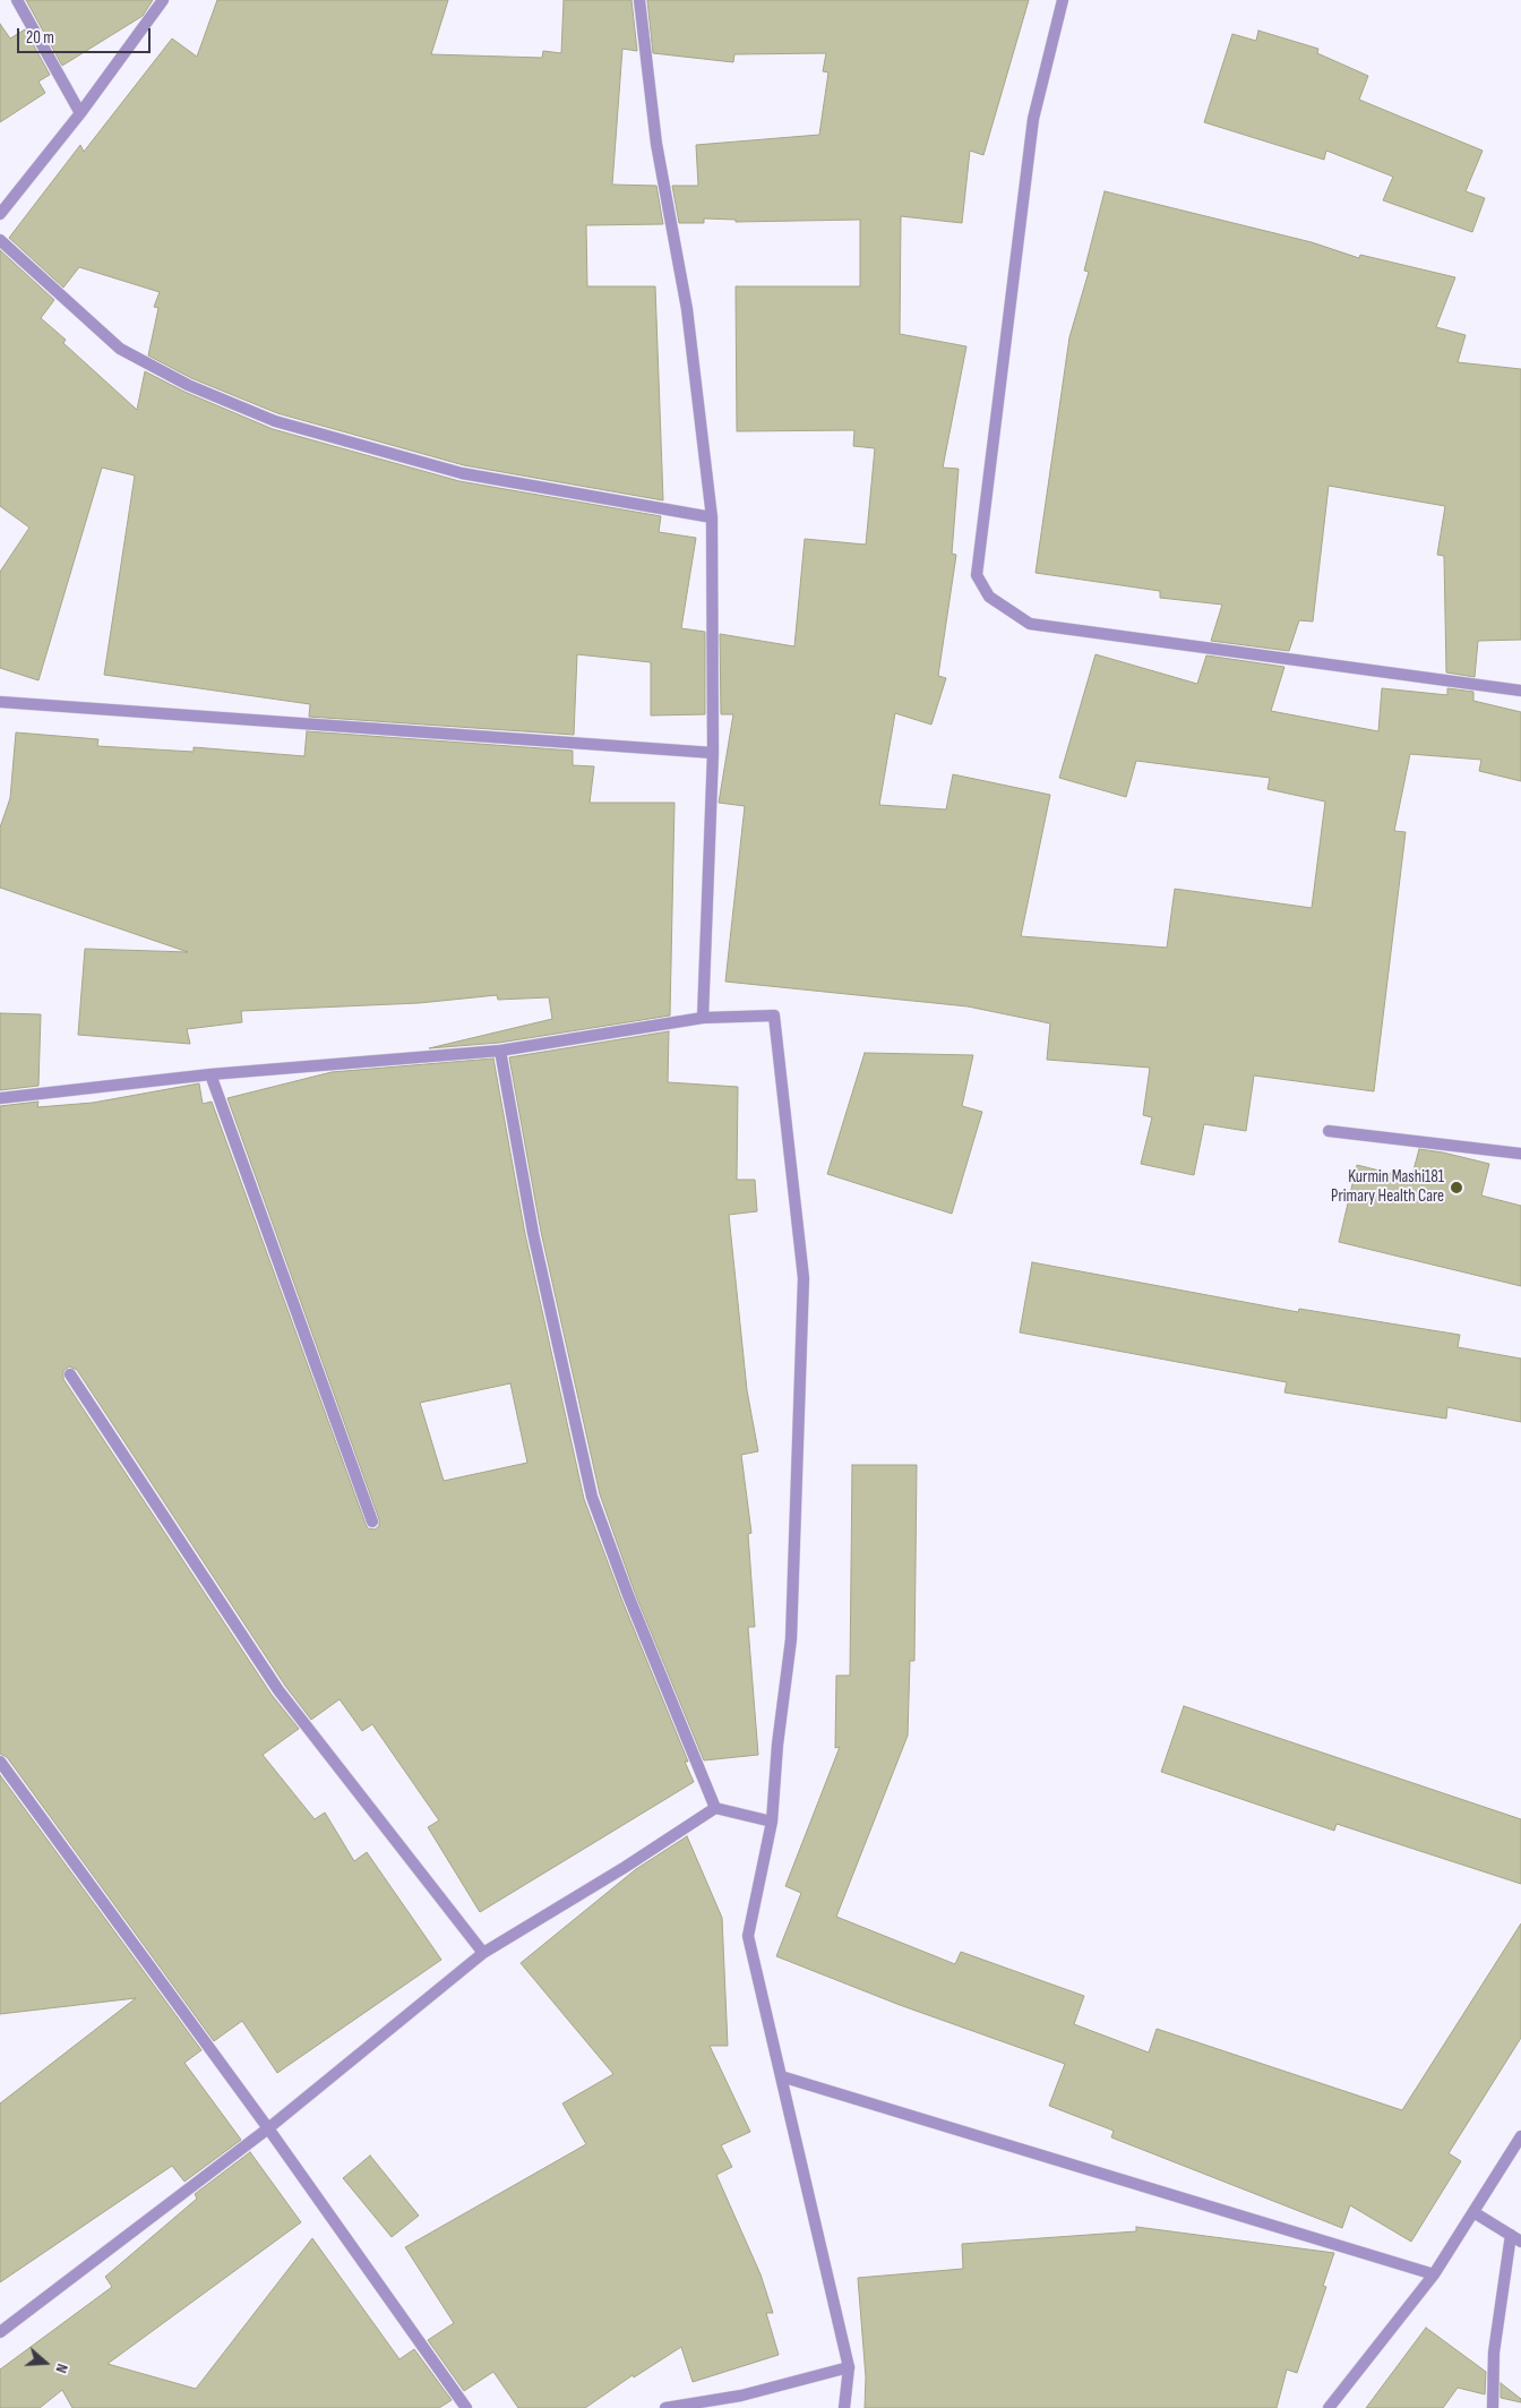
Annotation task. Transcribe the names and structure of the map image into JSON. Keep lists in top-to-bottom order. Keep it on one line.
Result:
{"places":["Kurmin Mashi181 Primary Health Care"],"scale_bar":"20 m","north":"right"}
